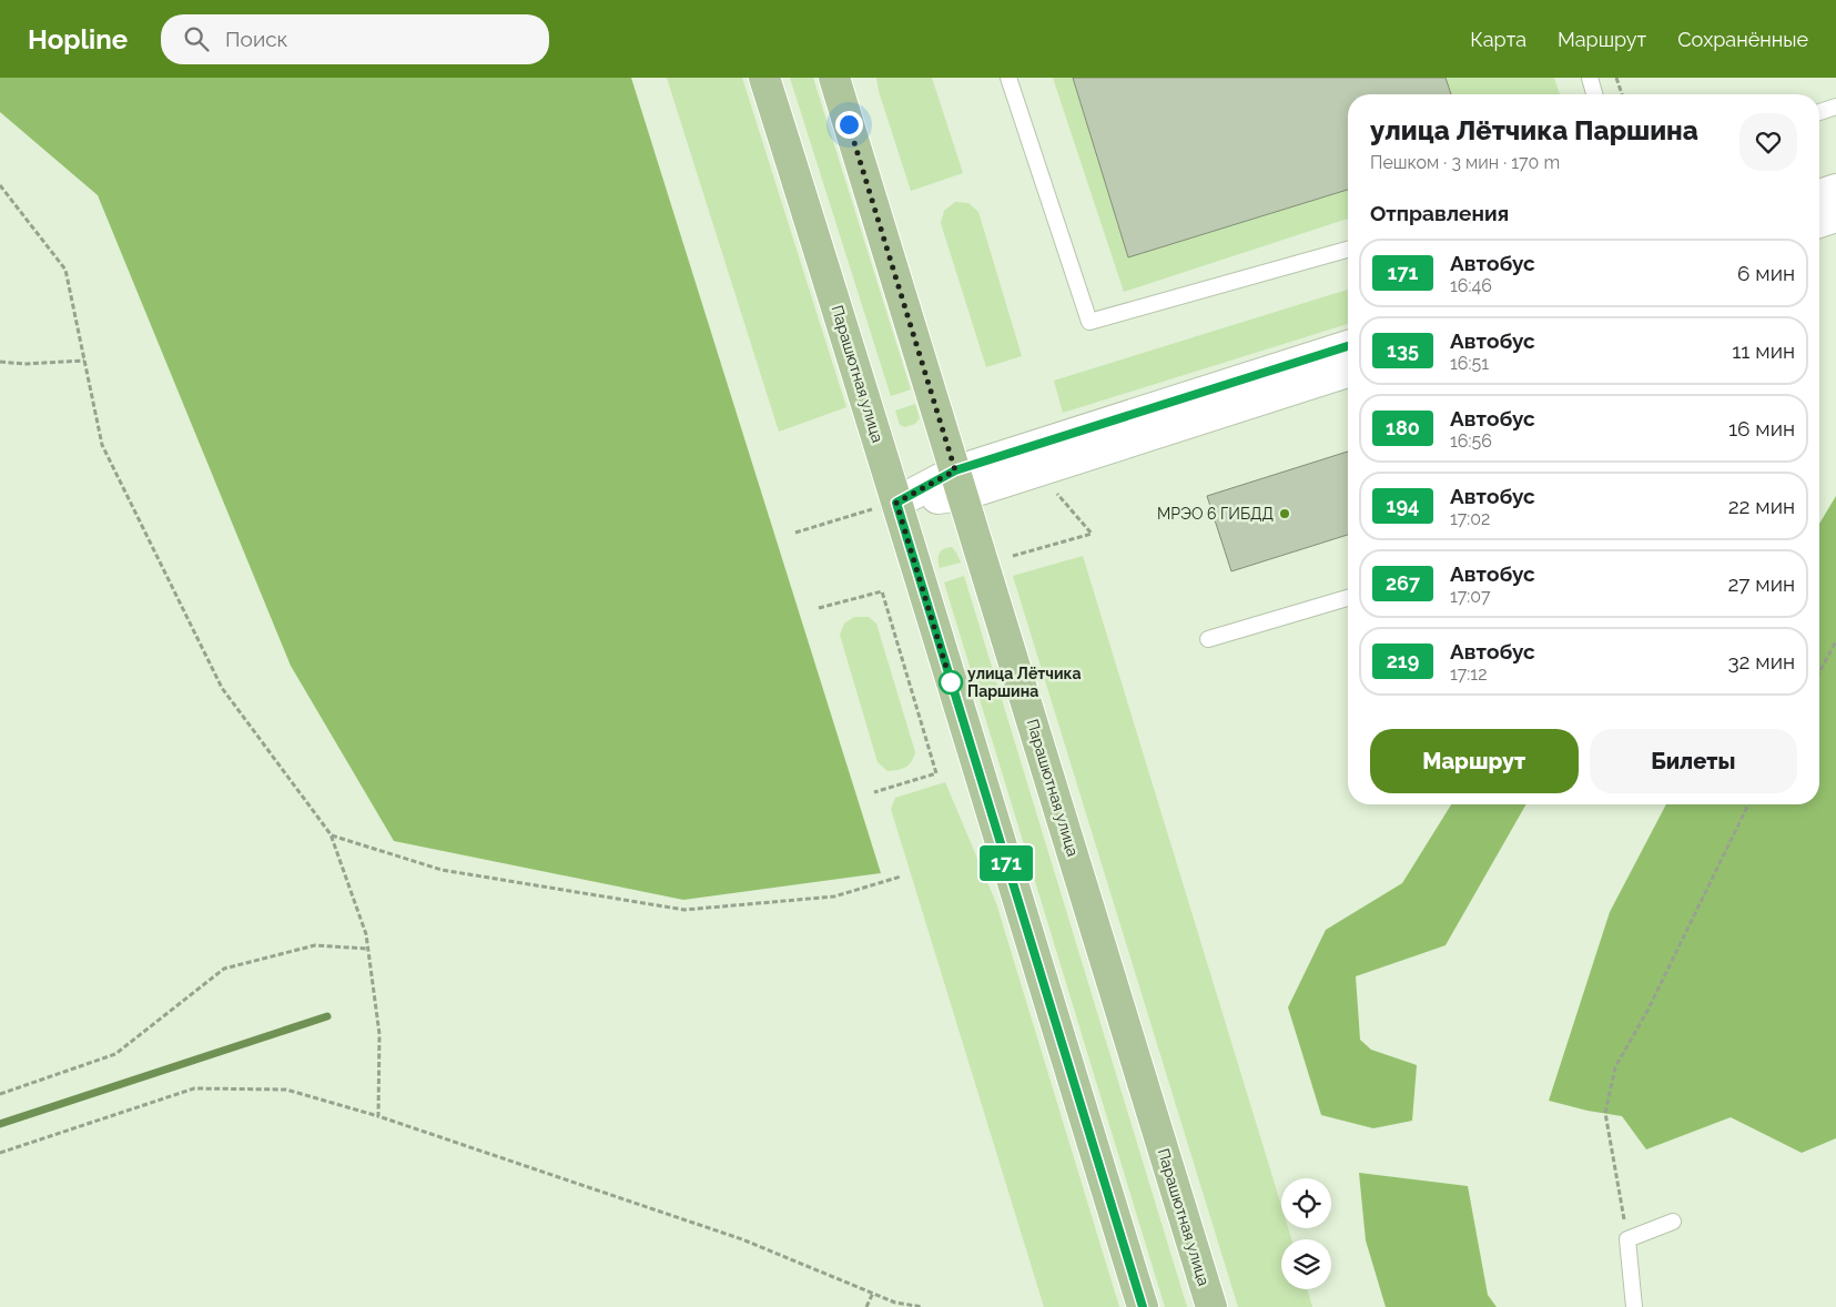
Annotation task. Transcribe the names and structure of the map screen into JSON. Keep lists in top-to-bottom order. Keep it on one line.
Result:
{"streets":{"main road":["Парашютная улица"]},"places":["МРЭО 6 ГИБДД","улица Лётчика Паршина"],"lines":["bus line 171"],"page":{"header":"Hopline","search":"Поиск","nav":["Карта","Маршрут","Сохранённые"],"on_map":"171","heading":[["улица Лётчика Паршина","Пешком · 3 мин · 170 m"],"Отправления"],"list":[{"mark":"171","name":"Автобус","note":"16:46","value":"6 мин"},{"mark":"135","name":"Автобус","note":"16:51","value":"11 мин"},{"mark":"180","name":"Автобус","note":"16:56","value":"16 мин"},{"mark":"194","name":"Автобус","note":"17:02","value":"22 мин"},{"mark":"267","name":"Автобус","note":"17:07","value":"27 мин"},{"mark":"219","name":"Автобус","note":"17:12","value":"32 мин"}],"buttons":["Маршрут","Билеты"]}}
